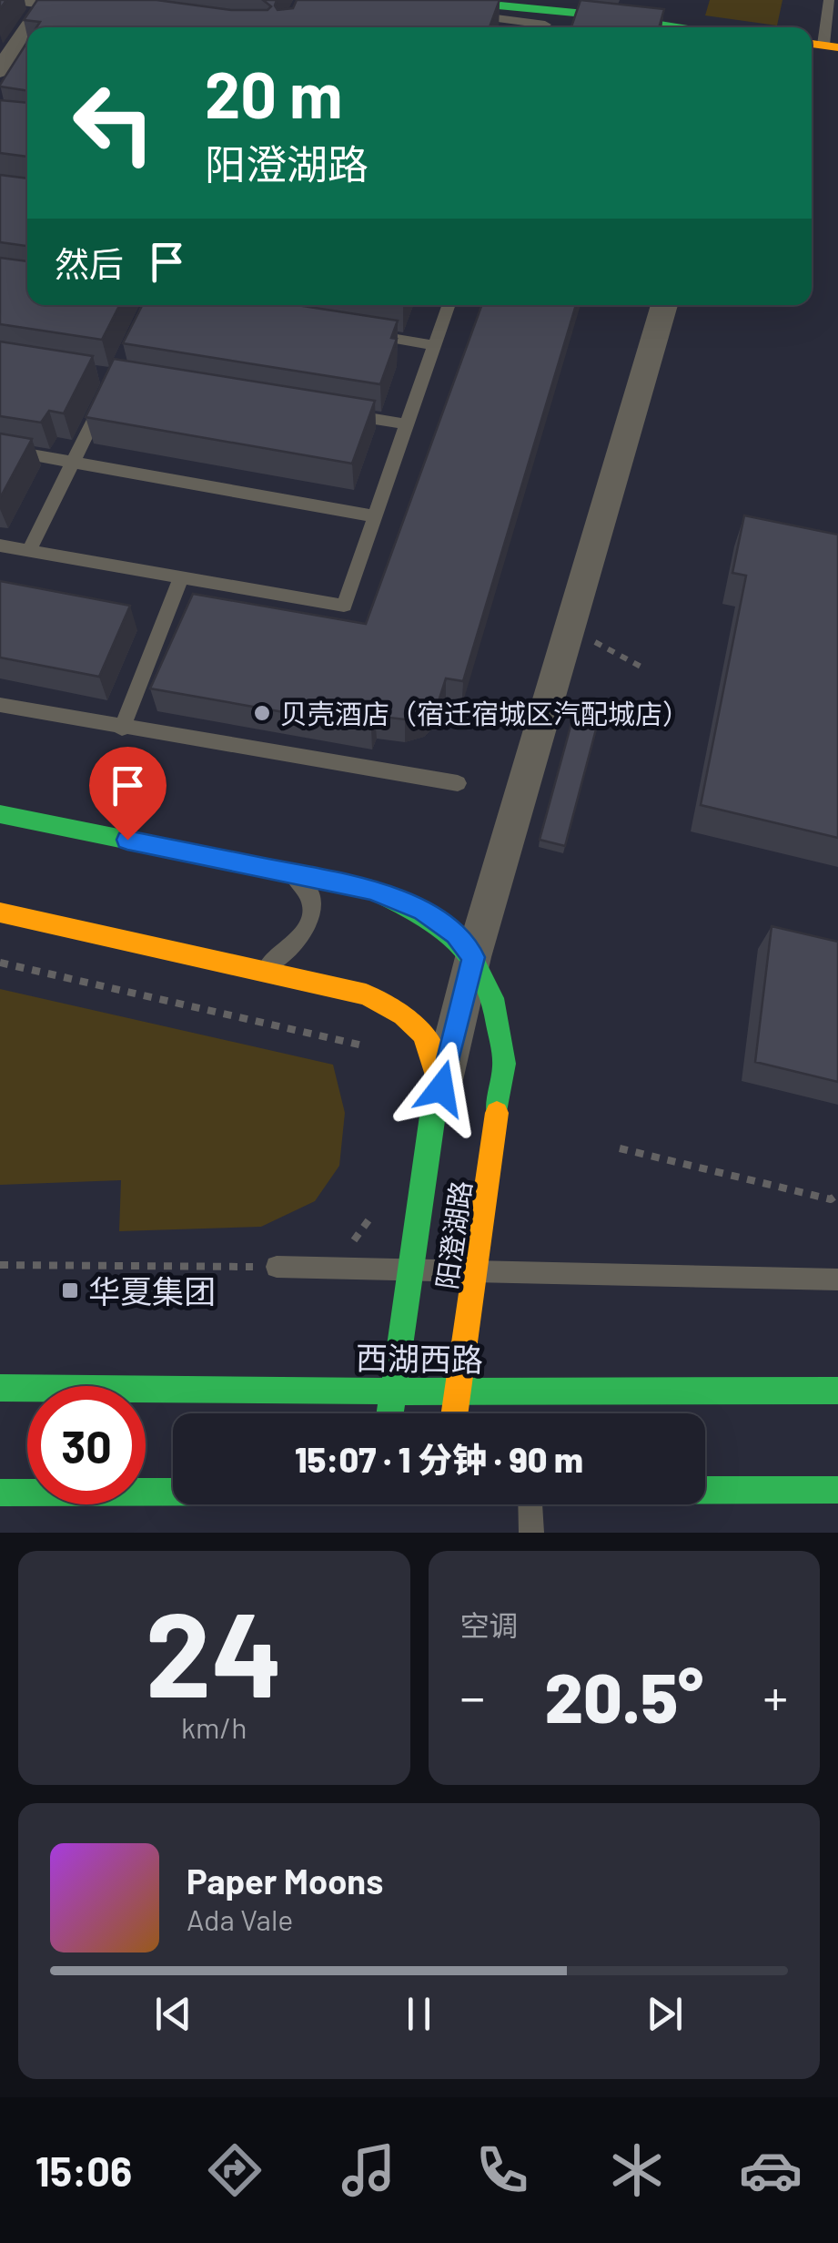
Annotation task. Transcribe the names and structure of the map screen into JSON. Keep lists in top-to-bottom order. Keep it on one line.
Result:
{"streets":{"main road":["阳澄湖路","西湖西路"]},"crossings":[["阳澄湖路","西湖西路"]],"places":{"other":["贝壳酒店（宿迁宿城区汽配城店）"],"transit":["华夏集团"]},"page":{"turn":["20 m","阳澄湖路"],"then":"然后","limit":"30","trip":"15:07 · 1 分钟 · 90 m","tile":[["24","km/h"],"空调"],"heat":["−","20.5°","+"],"song":["Paper Moons","Ada Vale"],"tabs":"15:06"}}
